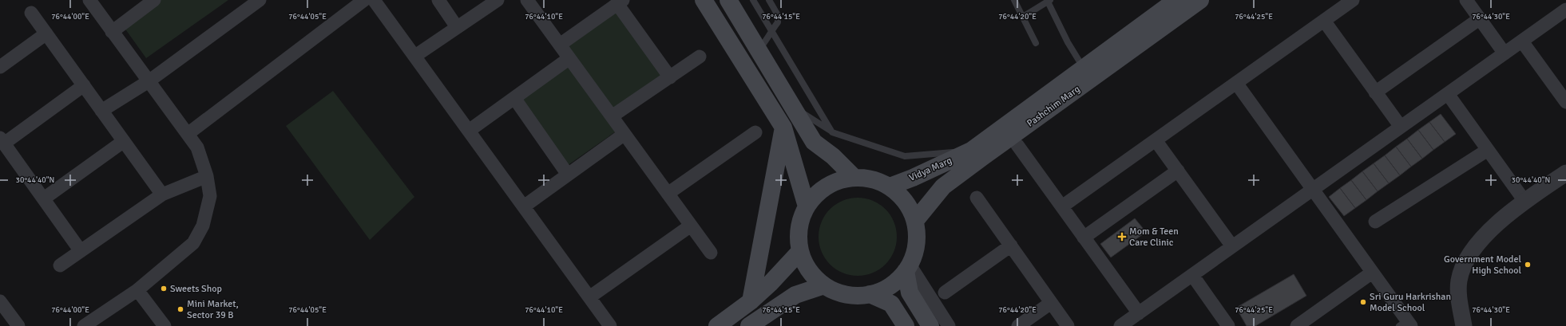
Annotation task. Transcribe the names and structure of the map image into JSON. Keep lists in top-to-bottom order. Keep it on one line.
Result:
{"streets":{"main road":["Pashchim Marg","Vidya Marg"]},"crossings":[["Pashchim Marg","Vidya Marg"]],"places":{"health":["Mom & Teen Care Clinic"],"other":["Government Model High School","Sweets Shop","Sri Guru Harkrishan Model School","Mini Market, Sector 39 B"]},"coordinates":["76°44'00\"E","76°44'05\"E","76°44'10\"E","76°44'15\"E","76°44'20\"E","76°44'25\"E","76°44'30\"E","30°44'40\"N"]}
